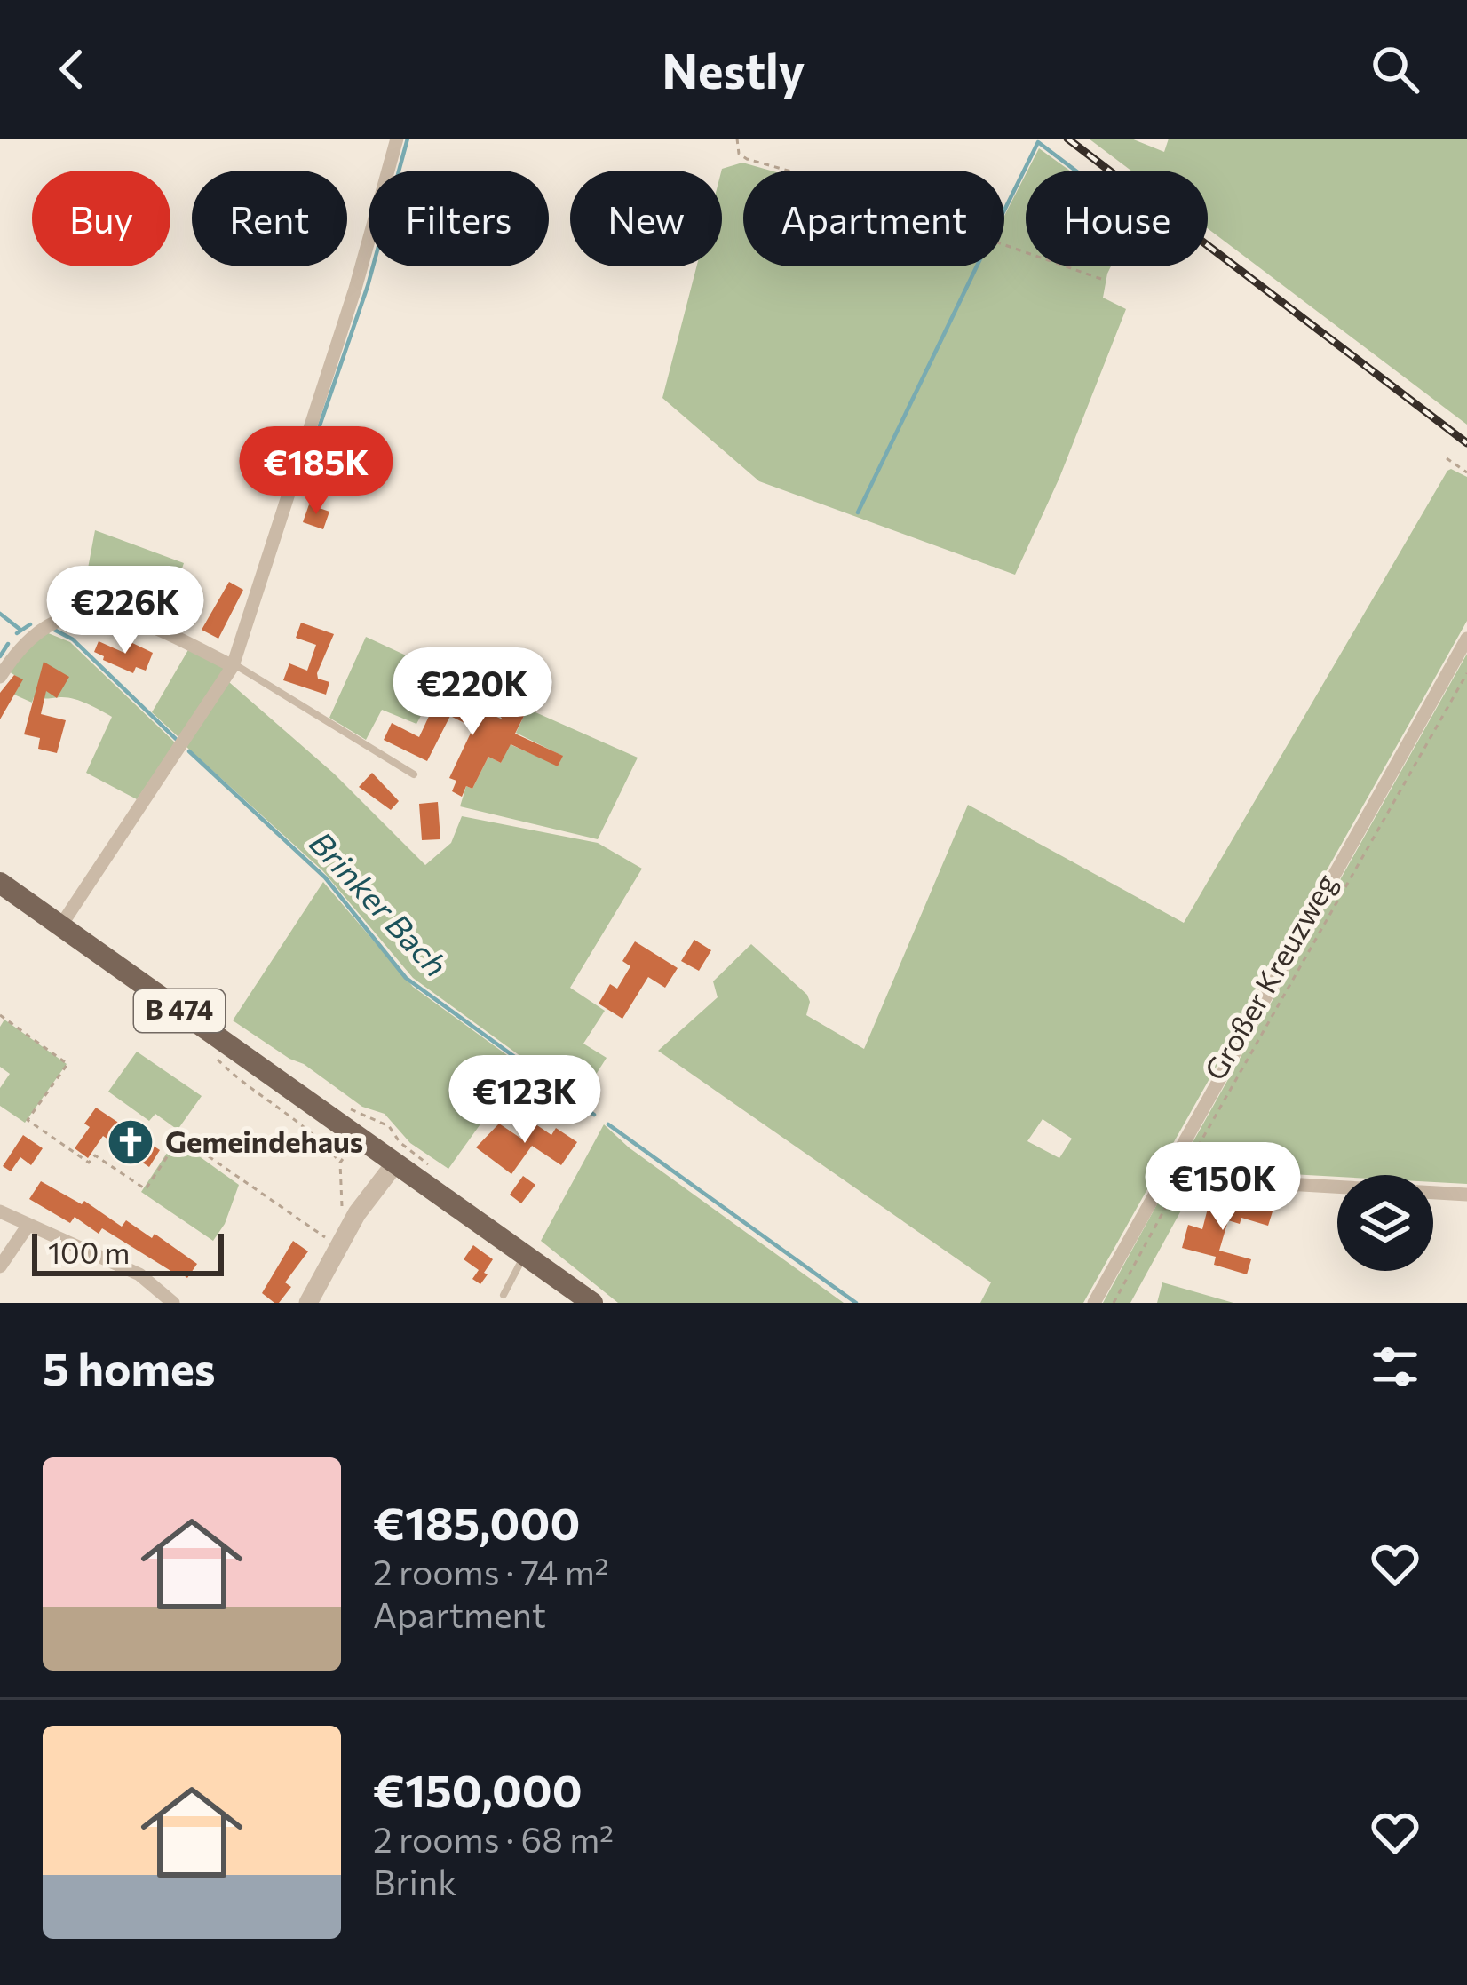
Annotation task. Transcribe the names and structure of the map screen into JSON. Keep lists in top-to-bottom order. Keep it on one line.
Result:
{"streets":{"main road":["B 474"],"path":["Großer Kreuzweg"]},"water":["Brinker Bach"],"places":{"church":["Gemeindehaus"]},"scale_bar":"100 m","page":{"header":"Nestly","chip":["Buy","Rent","Filters","New","Apartment","House"],"price":["€185K","€226K","€220K","€123K","€150K"],"scale":"100 m","heading":"5 homes","list":[{"name":"€185,000","note":"2 rooms · 74 m² · Apartment"},{"name":"€150,000","note":"2 rooms · 68 m² · Brink"}]}}
